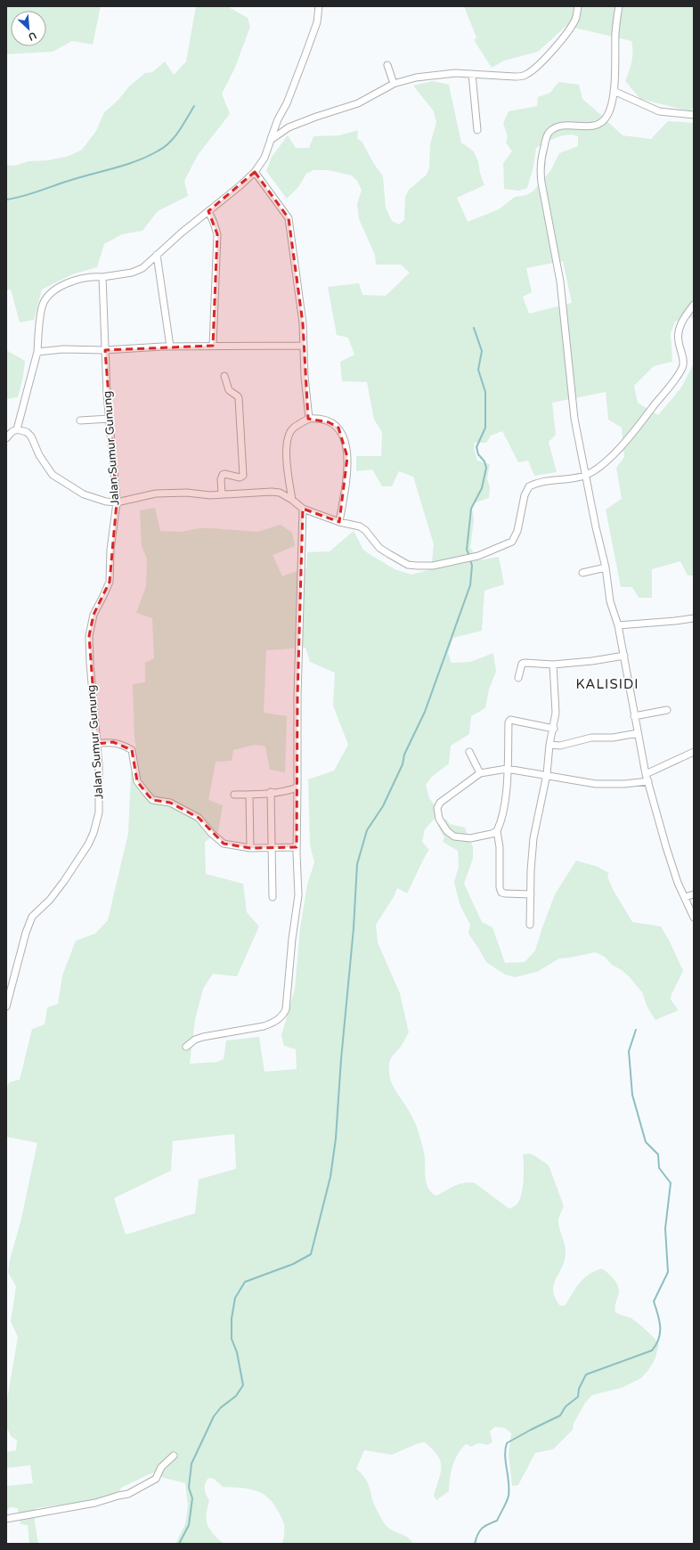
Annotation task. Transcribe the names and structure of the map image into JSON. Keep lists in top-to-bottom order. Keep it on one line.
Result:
{"streets":{"street":["Jalan Sumur Gunung"]},"districts":["KALISIDI"],"north":"bottom right"}
